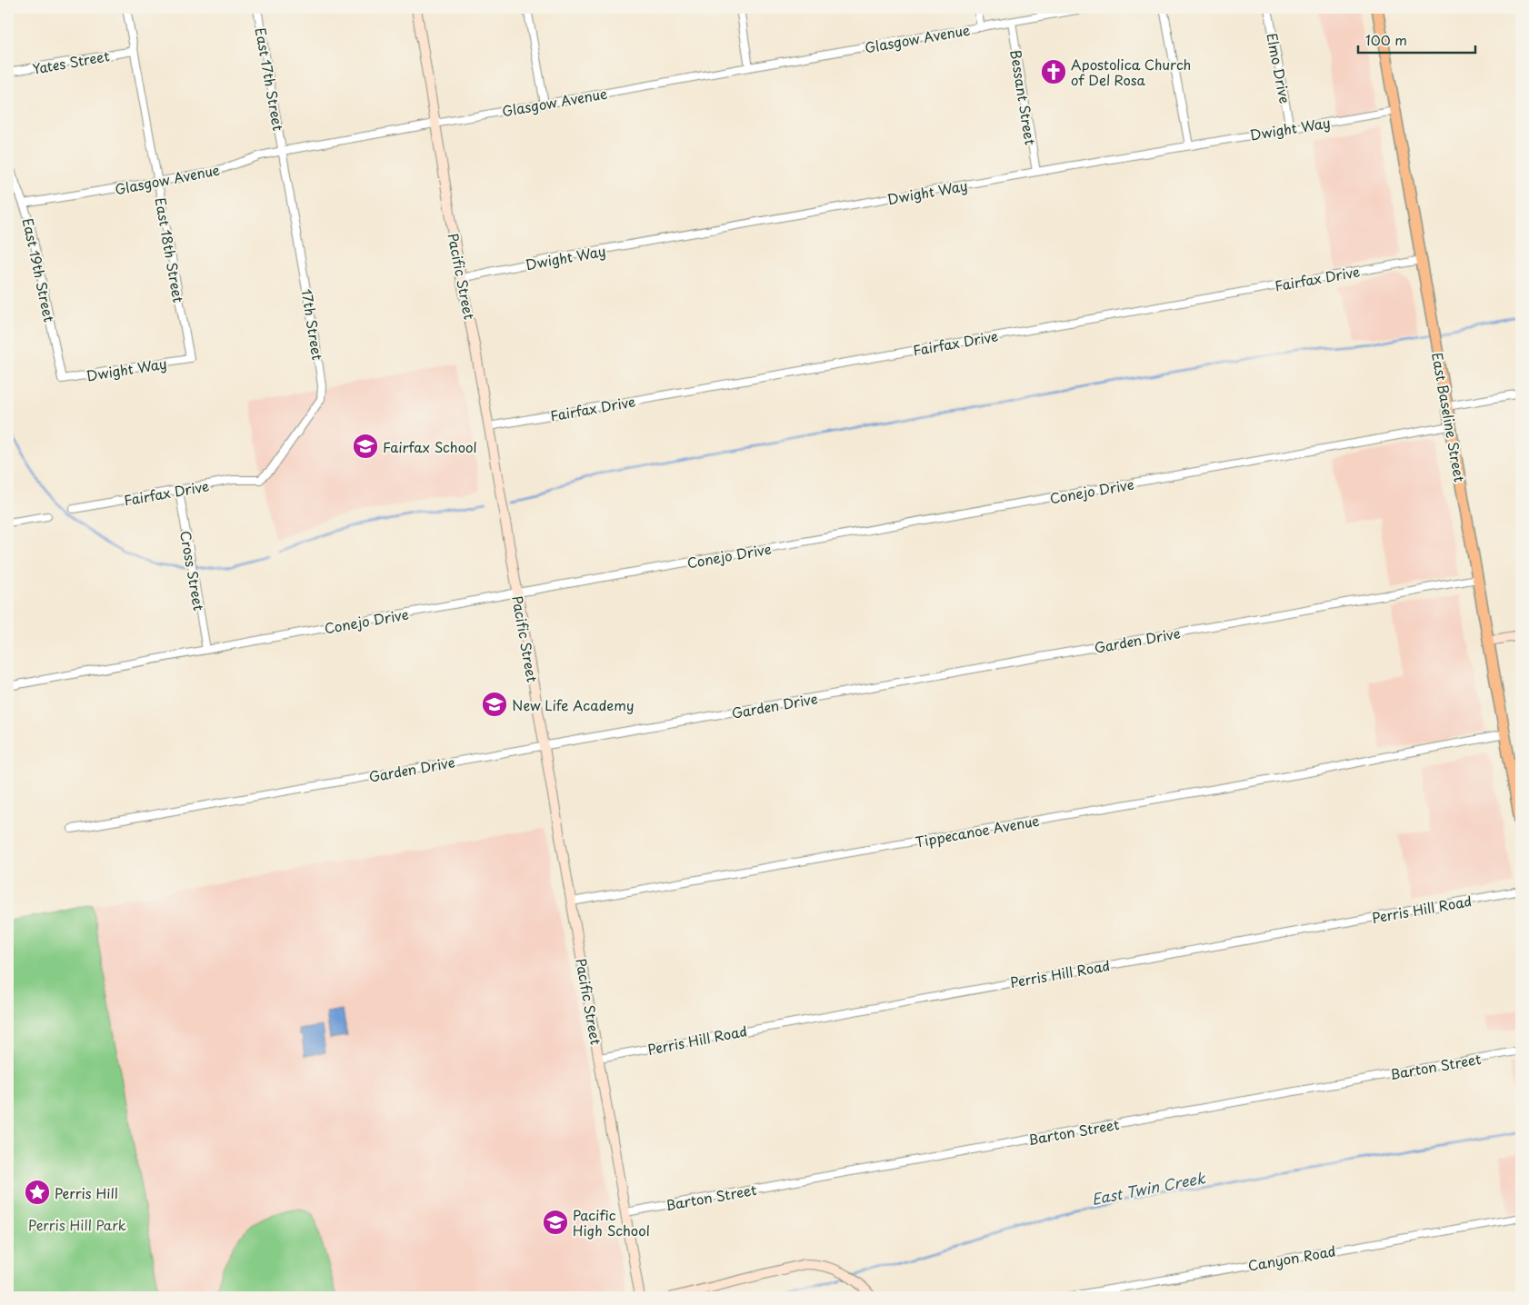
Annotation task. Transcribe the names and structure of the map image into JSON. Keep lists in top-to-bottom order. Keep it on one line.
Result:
{"streets":{"main road":["East Baseline Street"],"street":["Glasgow Avenue","Yates Street","Elmo Drive","East 17th Street","Bessant Street","Dwight Way","East 18th Street","East 19th Street","Pacific Street","Fairfax Drive","17th Street","Conejo Drive","Cross Street","Garden Drive","Tippecanoe Avenue","Perris Hill Road","Barton Street","Canyon Road"]},"crossings":[["Glasgow Avenue","East 17th Street"],["Glasgow Avenue","Bessant Street"],["Glasgow Avenue","East 18th Street"],["Glasgow Avenue","East 19th Street"],["Glasgow Avenue","Pacific Street"],["Glasgow Avenue","17th Street"],["Yates Street","East 18th Street"],["Elmo Drive","Dwight Way"],["East 17th Street","17th Street"],["Bessant Street","Dwight Way"],["Dwight Way","East 18th Street"],["Dwight Way","East 19th Street"],["Dwight Way","Pacific Street"],["Dwight Way","East Baseline Street"],["Pacific Street","Fairfax Drive"],["Pacific Street","Conejo Drive"],["Pacific Street","Garden Drive"],["Pacific Street","Tippecanoe Avenue"],["Pacific Street","Perris Hill Road"],["Pacific Street","Barton Street"],["Fairfax Drive","17th Street"],["Fairfax Drive","East Baseline Street"],["Fairfax Drive","Cross Street"],["East Baseline Street","Conejo Drive"],["East Baseline Street","Garden Drive"],["East Baseline Street","Tippecanoe Avenue"],["Conejo Drive","Cross Street"]],"water":["East Twin Creek"],"parks":["Perris Hill Park"],"places":{"church":["Apostolica Church of Del Rosa"],"school or university":["Fairfax School","New Life Academy","Pacific High School"],"place":["Perris Hill"]},"scale_bar":"100 m"}
